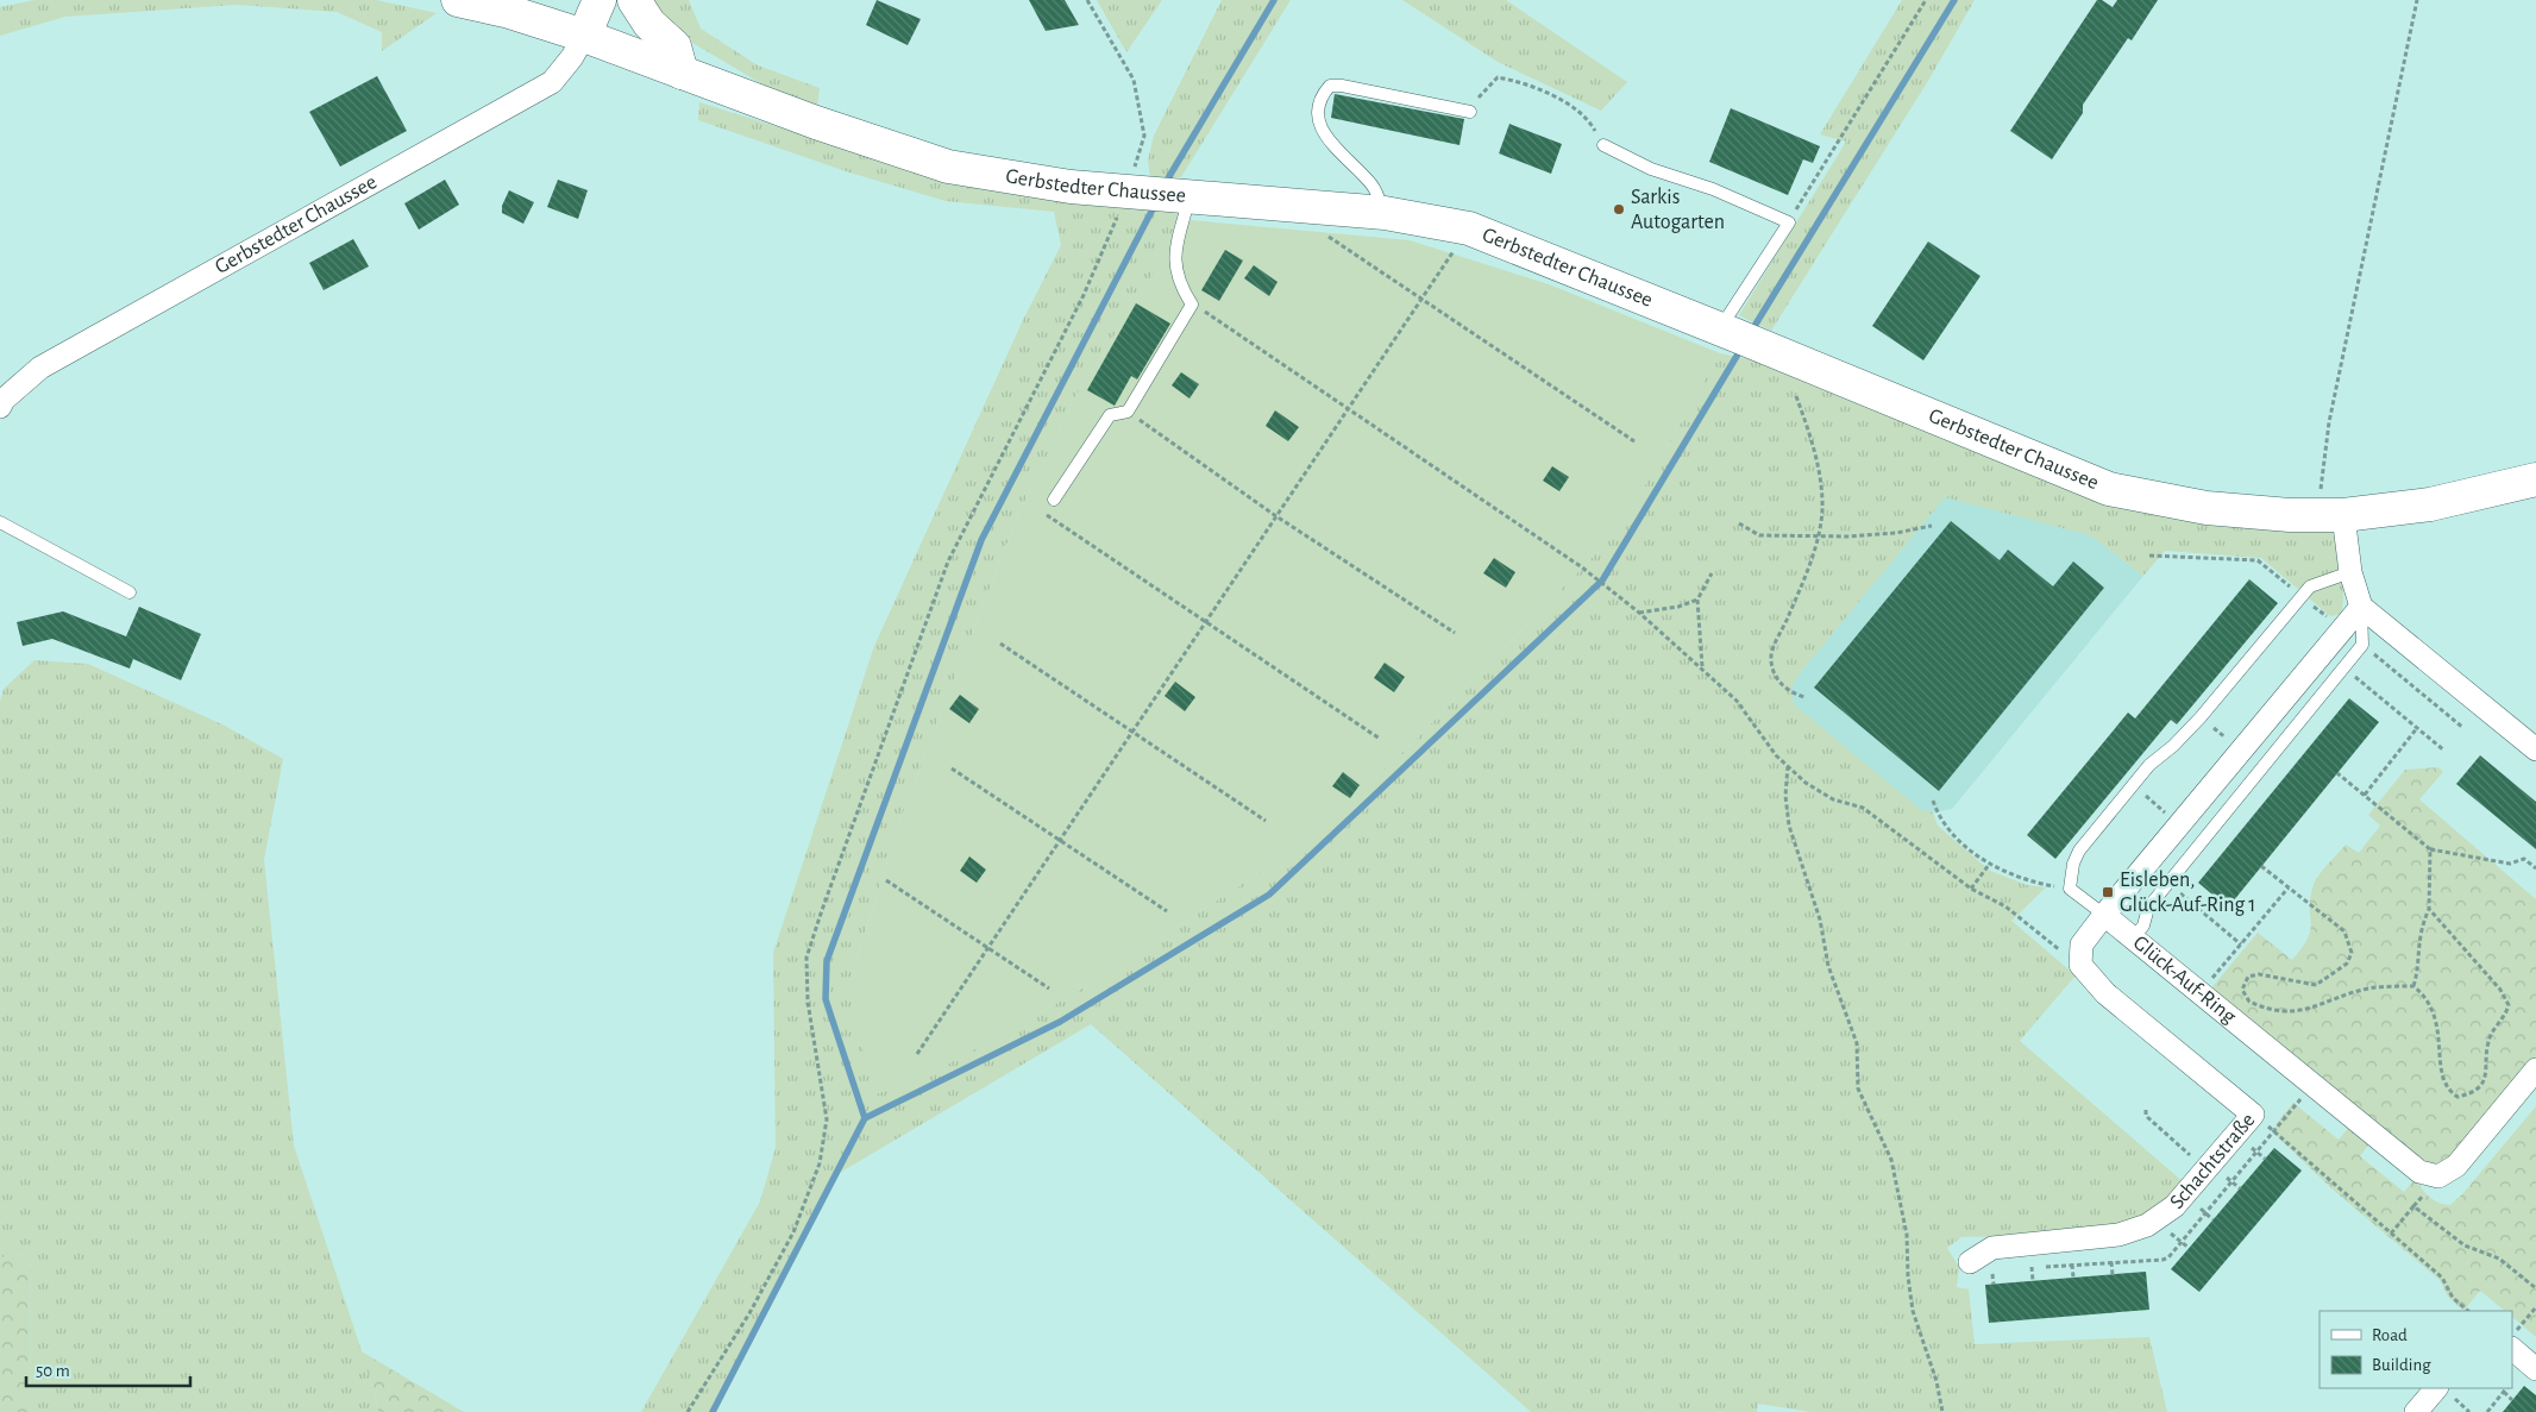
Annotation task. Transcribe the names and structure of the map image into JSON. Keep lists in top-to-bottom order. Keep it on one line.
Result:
{"streets":{"main road":["Gerbstedter Chaussee"],"street":["Glück-Auf-Ring","Schachtstraße"]},"places":{"other":["Sarkis Autogarten"],"transit":["Eisleben, Glück-Auf-Ring 1"]},"legend":["Road","Building"],"scale_bar":"50 m"}
